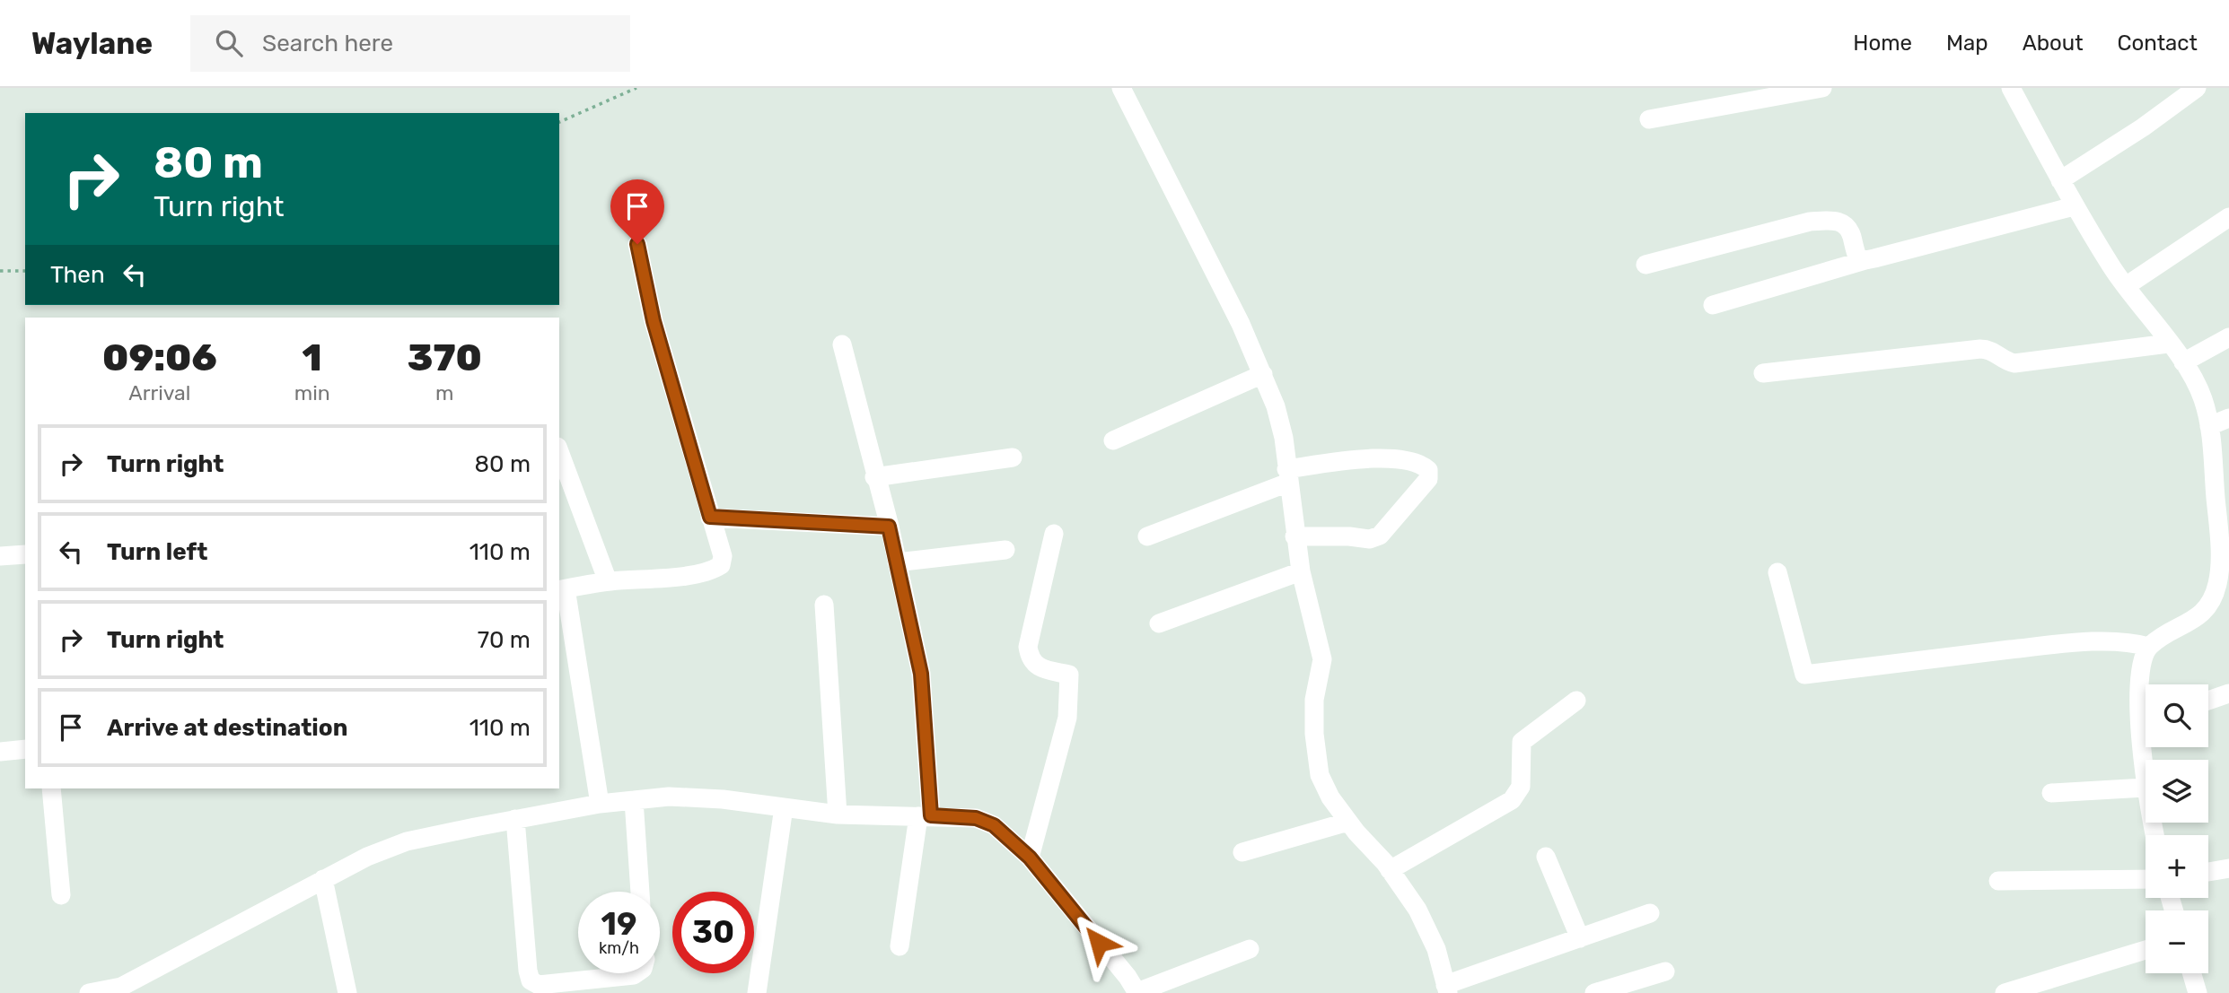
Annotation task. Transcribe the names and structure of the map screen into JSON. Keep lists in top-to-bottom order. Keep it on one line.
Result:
{"page":{"header":"Waylane","search":"Search here","nav":["Home","Map","About","Contact"],"turn":["80 m","Turn right"],"then":"Then","eta":["09:06","Arrival","1","min","370","m"],"list":[{"name":"Turn right","value":"80 m"},{"name":"Turn left","value":"110 m"},{"name":"Turn right","value":"70 m"},{"name":"Arrive at destination","value":"110 m"}],"map_buttons":["+","−"],"speed":"19 km/h","limit":"30"}}
